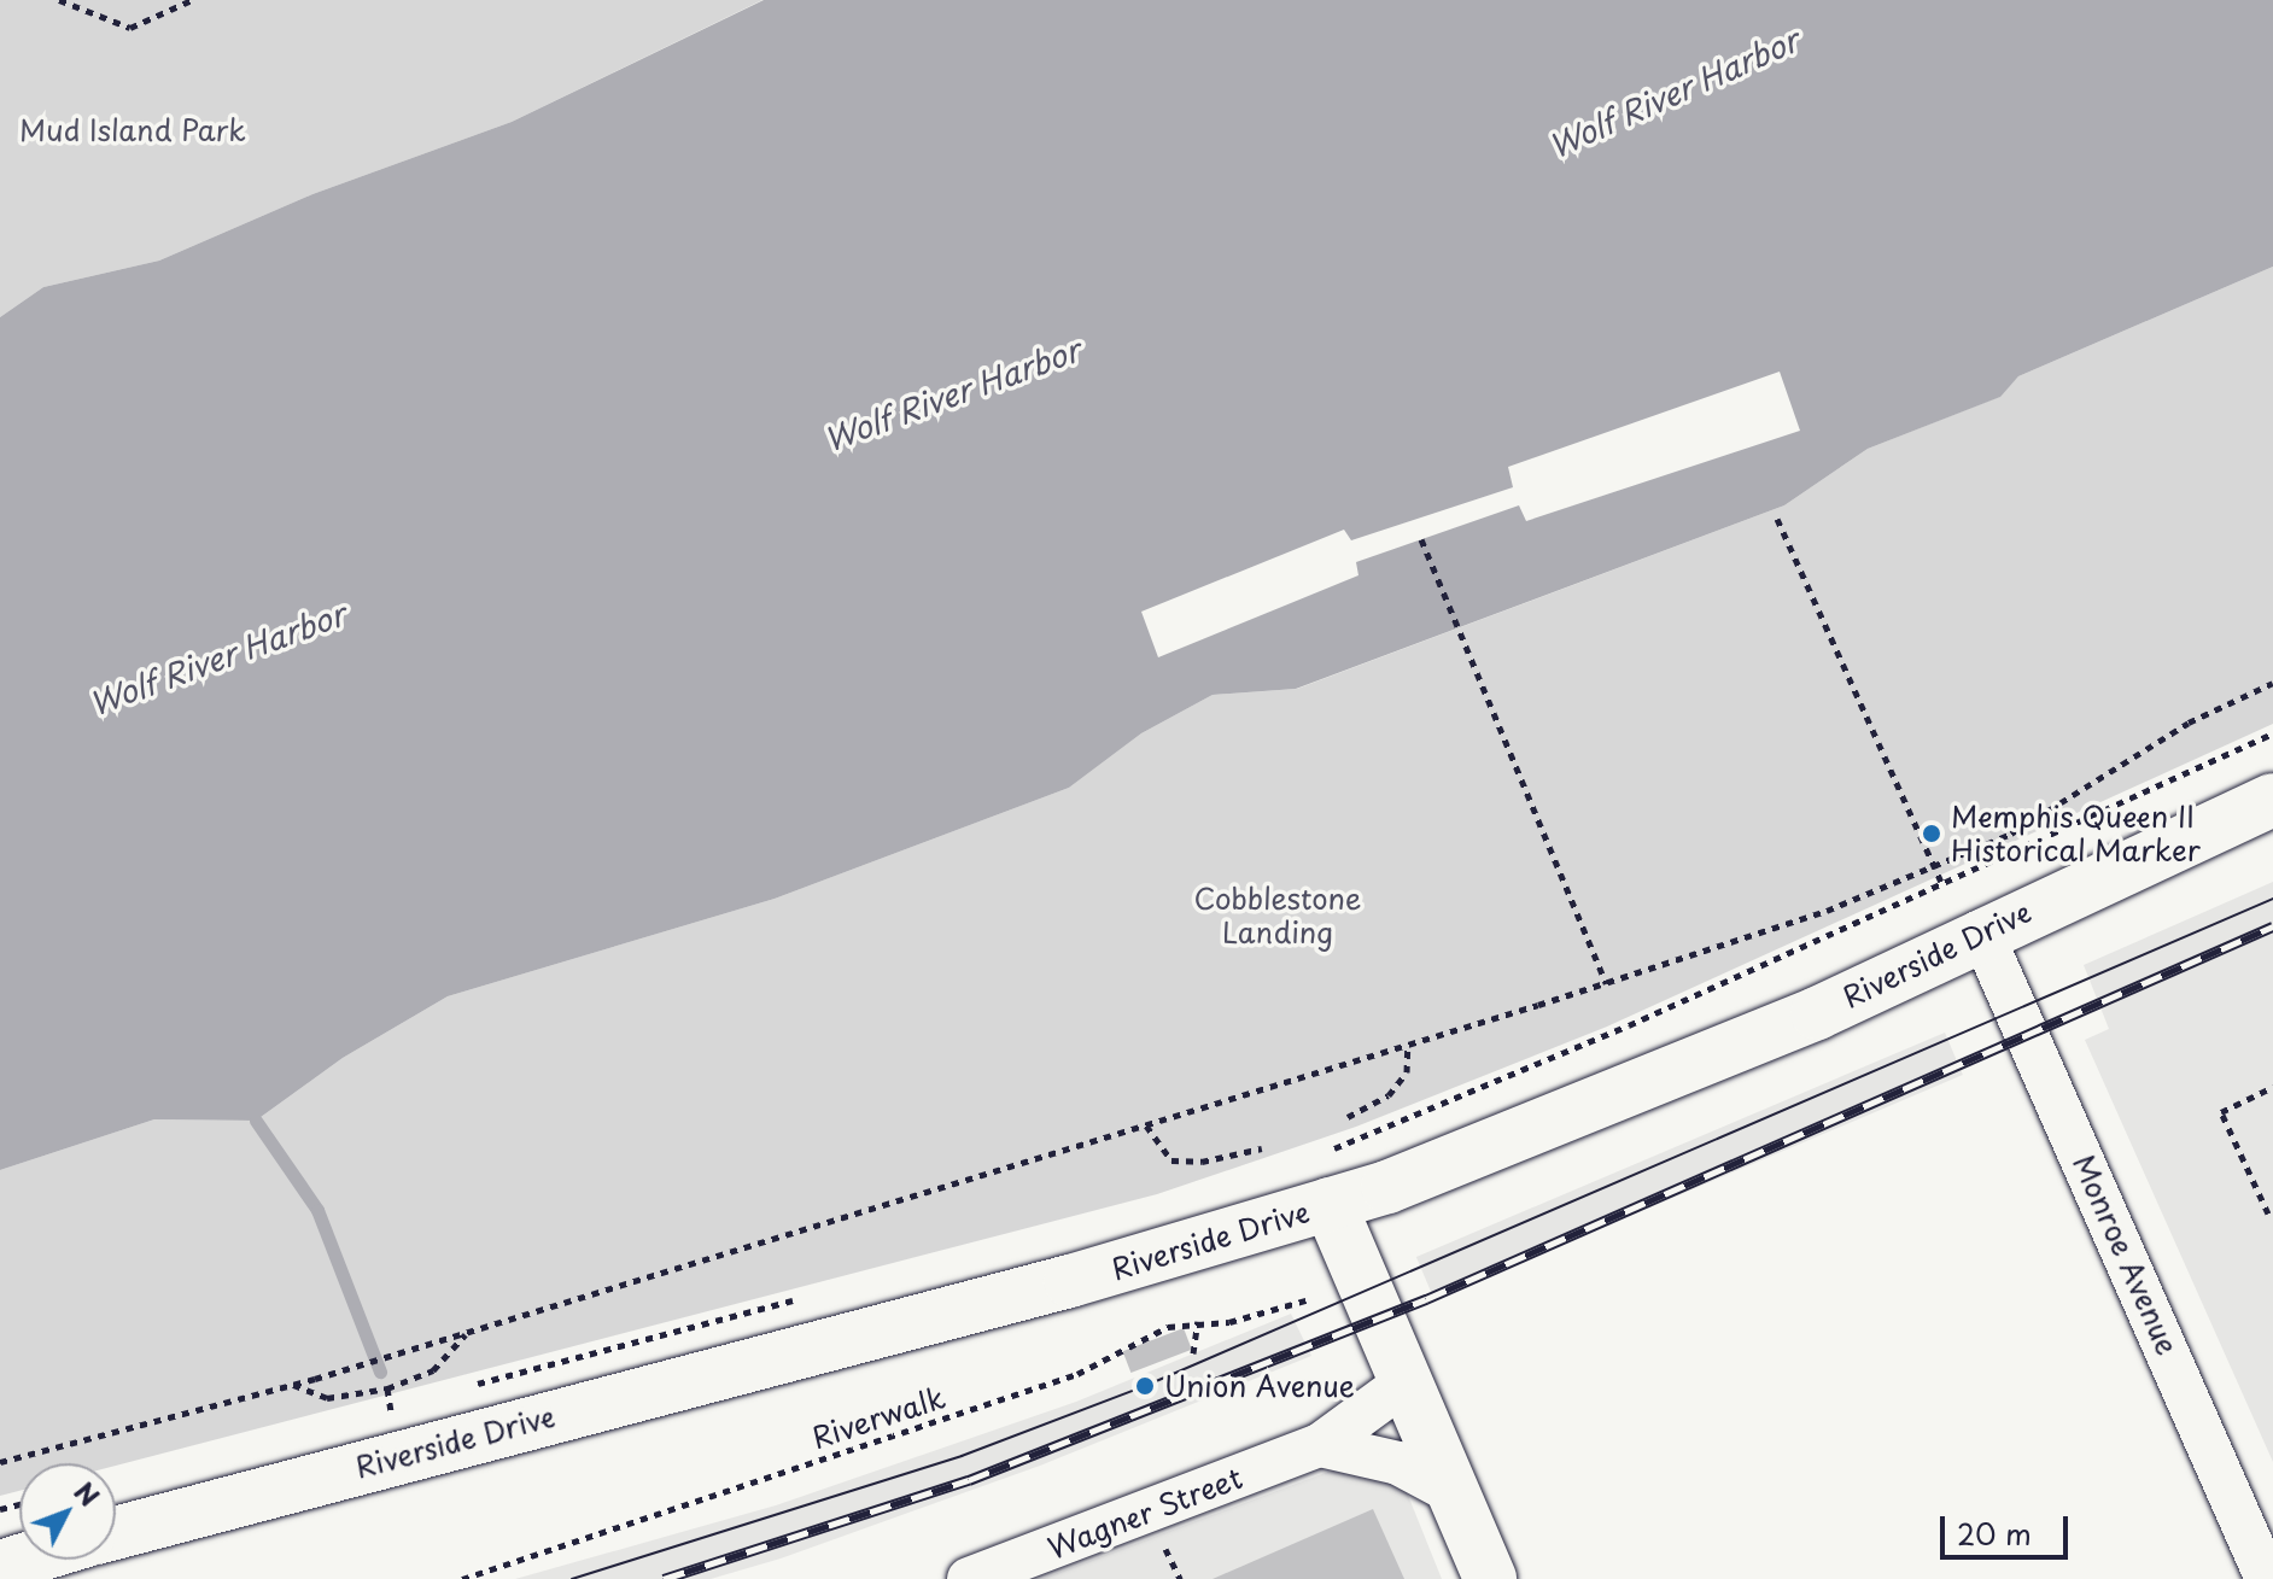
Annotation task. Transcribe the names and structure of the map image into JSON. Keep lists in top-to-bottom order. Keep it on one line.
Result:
{"streets":{"main road":["Riverside Drive"],"street":["Monroe Avenue","Wagner Street"],"path":["Riverwalk"]},"crossings":[["Riverside Drive","Monroe Avenue"]],"water":["Wolf River Harbor"],"parks":["Mud Island Park","Cobblestone Landing"],"places":["Memphis Queen II Historical Marker","Union Avenue"],"scale_bar":"20 m","north":"top right"}
